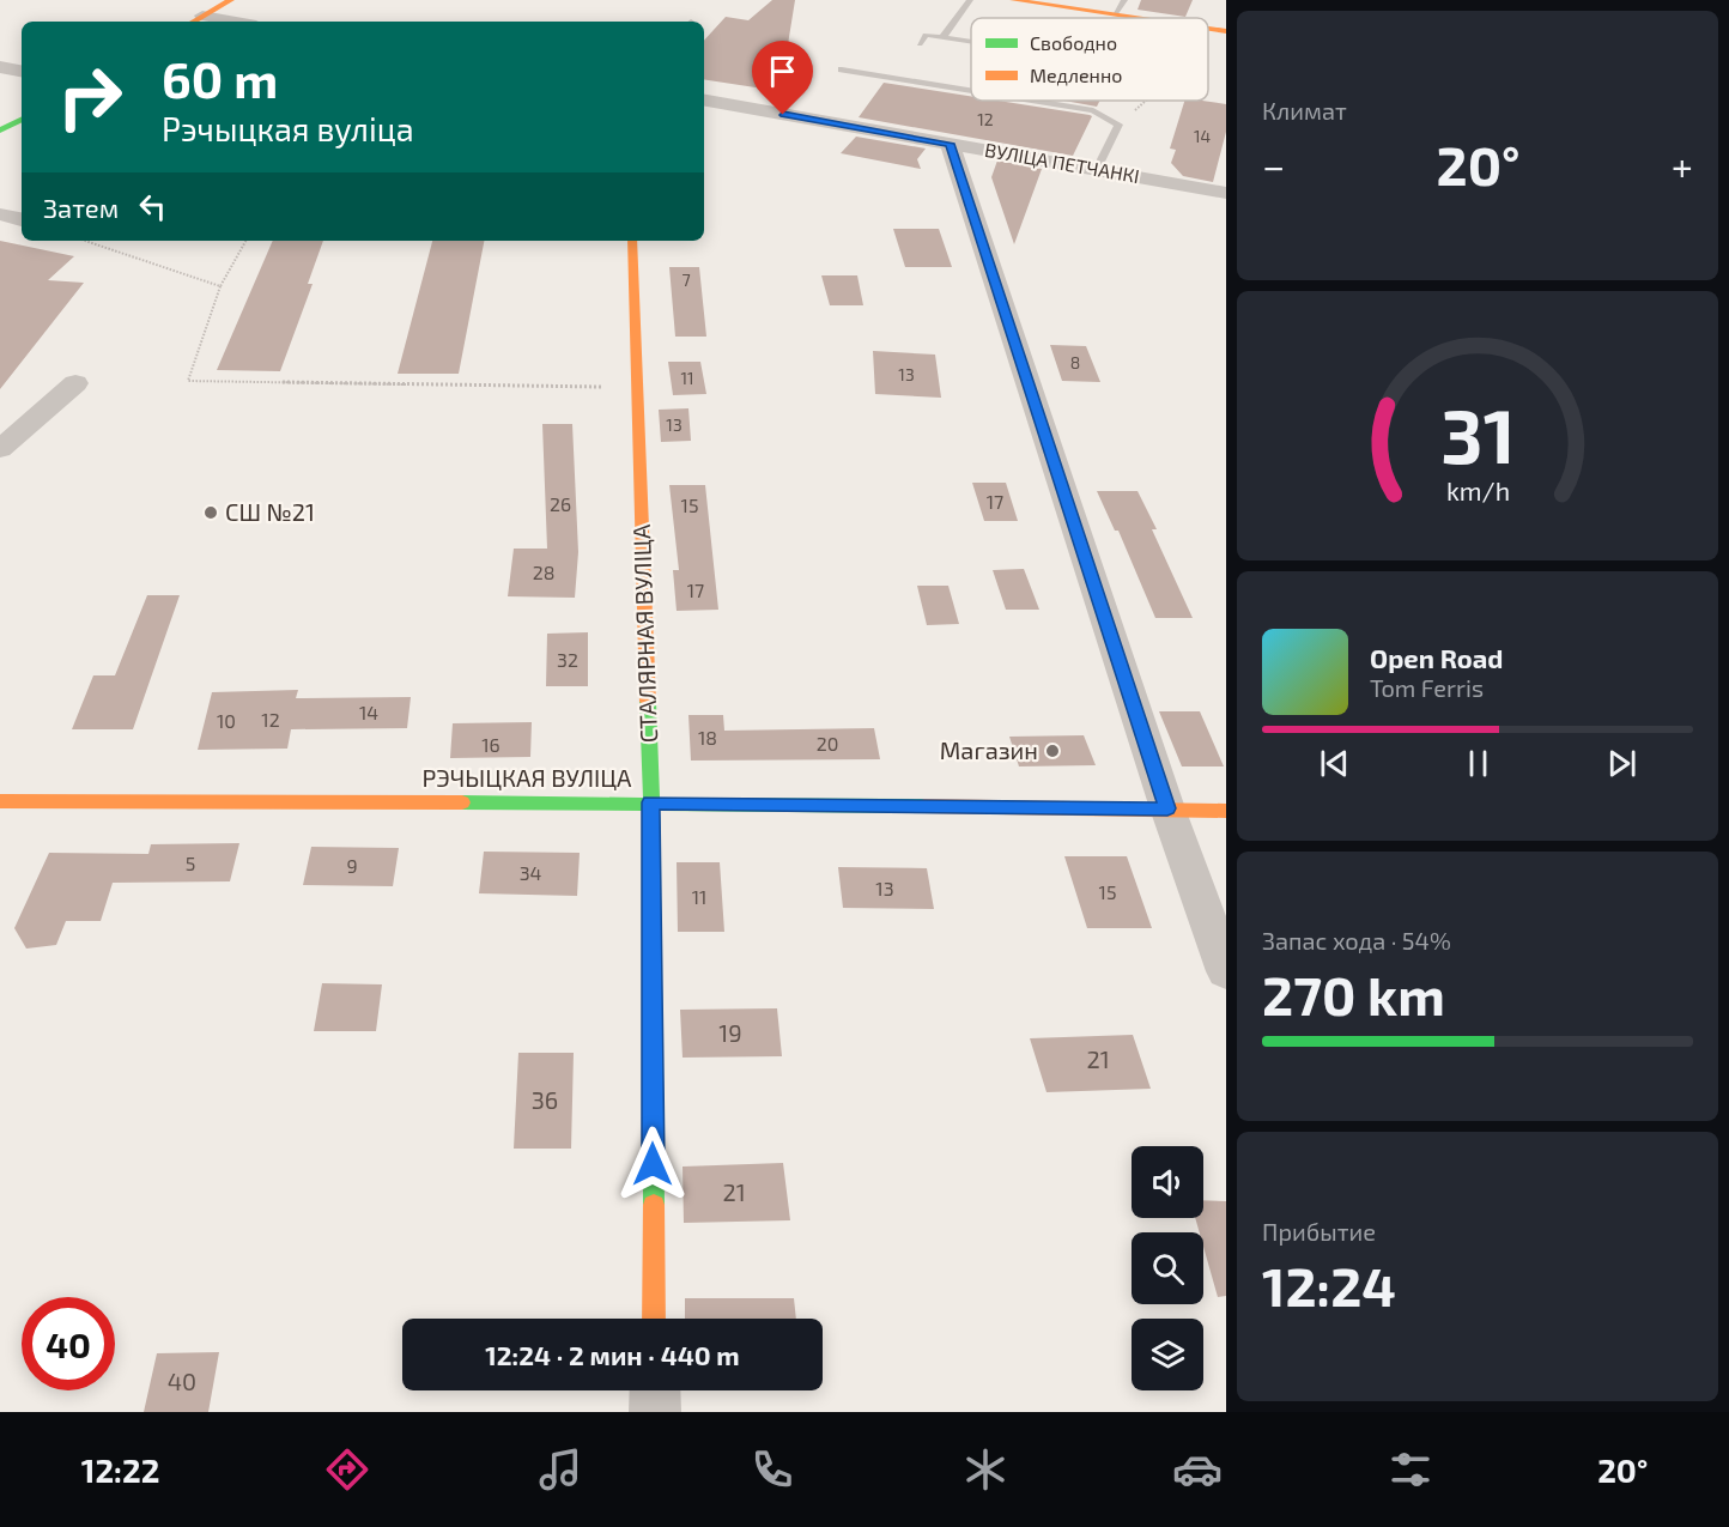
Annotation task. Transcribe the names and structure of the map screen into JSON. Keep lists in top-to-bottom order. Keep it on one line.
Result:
{"streets":{"street":["ВУЛІЦА ПЕТЧАНКІ","СТАЛЯРНАЯ ВУЛІЦА","РЭЧЫЦКАЯ ВУЛІЦА"]},"crossings":[["СТАЛЯРНАЯ ВУЛІЦА","РЭЧЫЦКАЯ ВУЛІЦА"]],"places":["СШ №21","Магазин"],"house_numbers":["12","14","7","8","13","11","13","17","26","15","28","17","32","14","12","10","18","20","16","5","9","34","13","15","11","19","21","36","21","40"],"legend":["Свободно","Медленно"],"page":{"tile":["Климат",["Запас хода · 54%","270 km"],["Прибытие","12:24"]],"turn":["60 m","Рэчыцкая вуліца"],"heat":["−","20°","+"],"then":"Затем","song":["Open Road","Tom Ferris"],"limit":"40","trip":"12:24 · 2 мин · 440 m","tabs":["12:22","20°"],"gauge":["31","km/h"]}}
